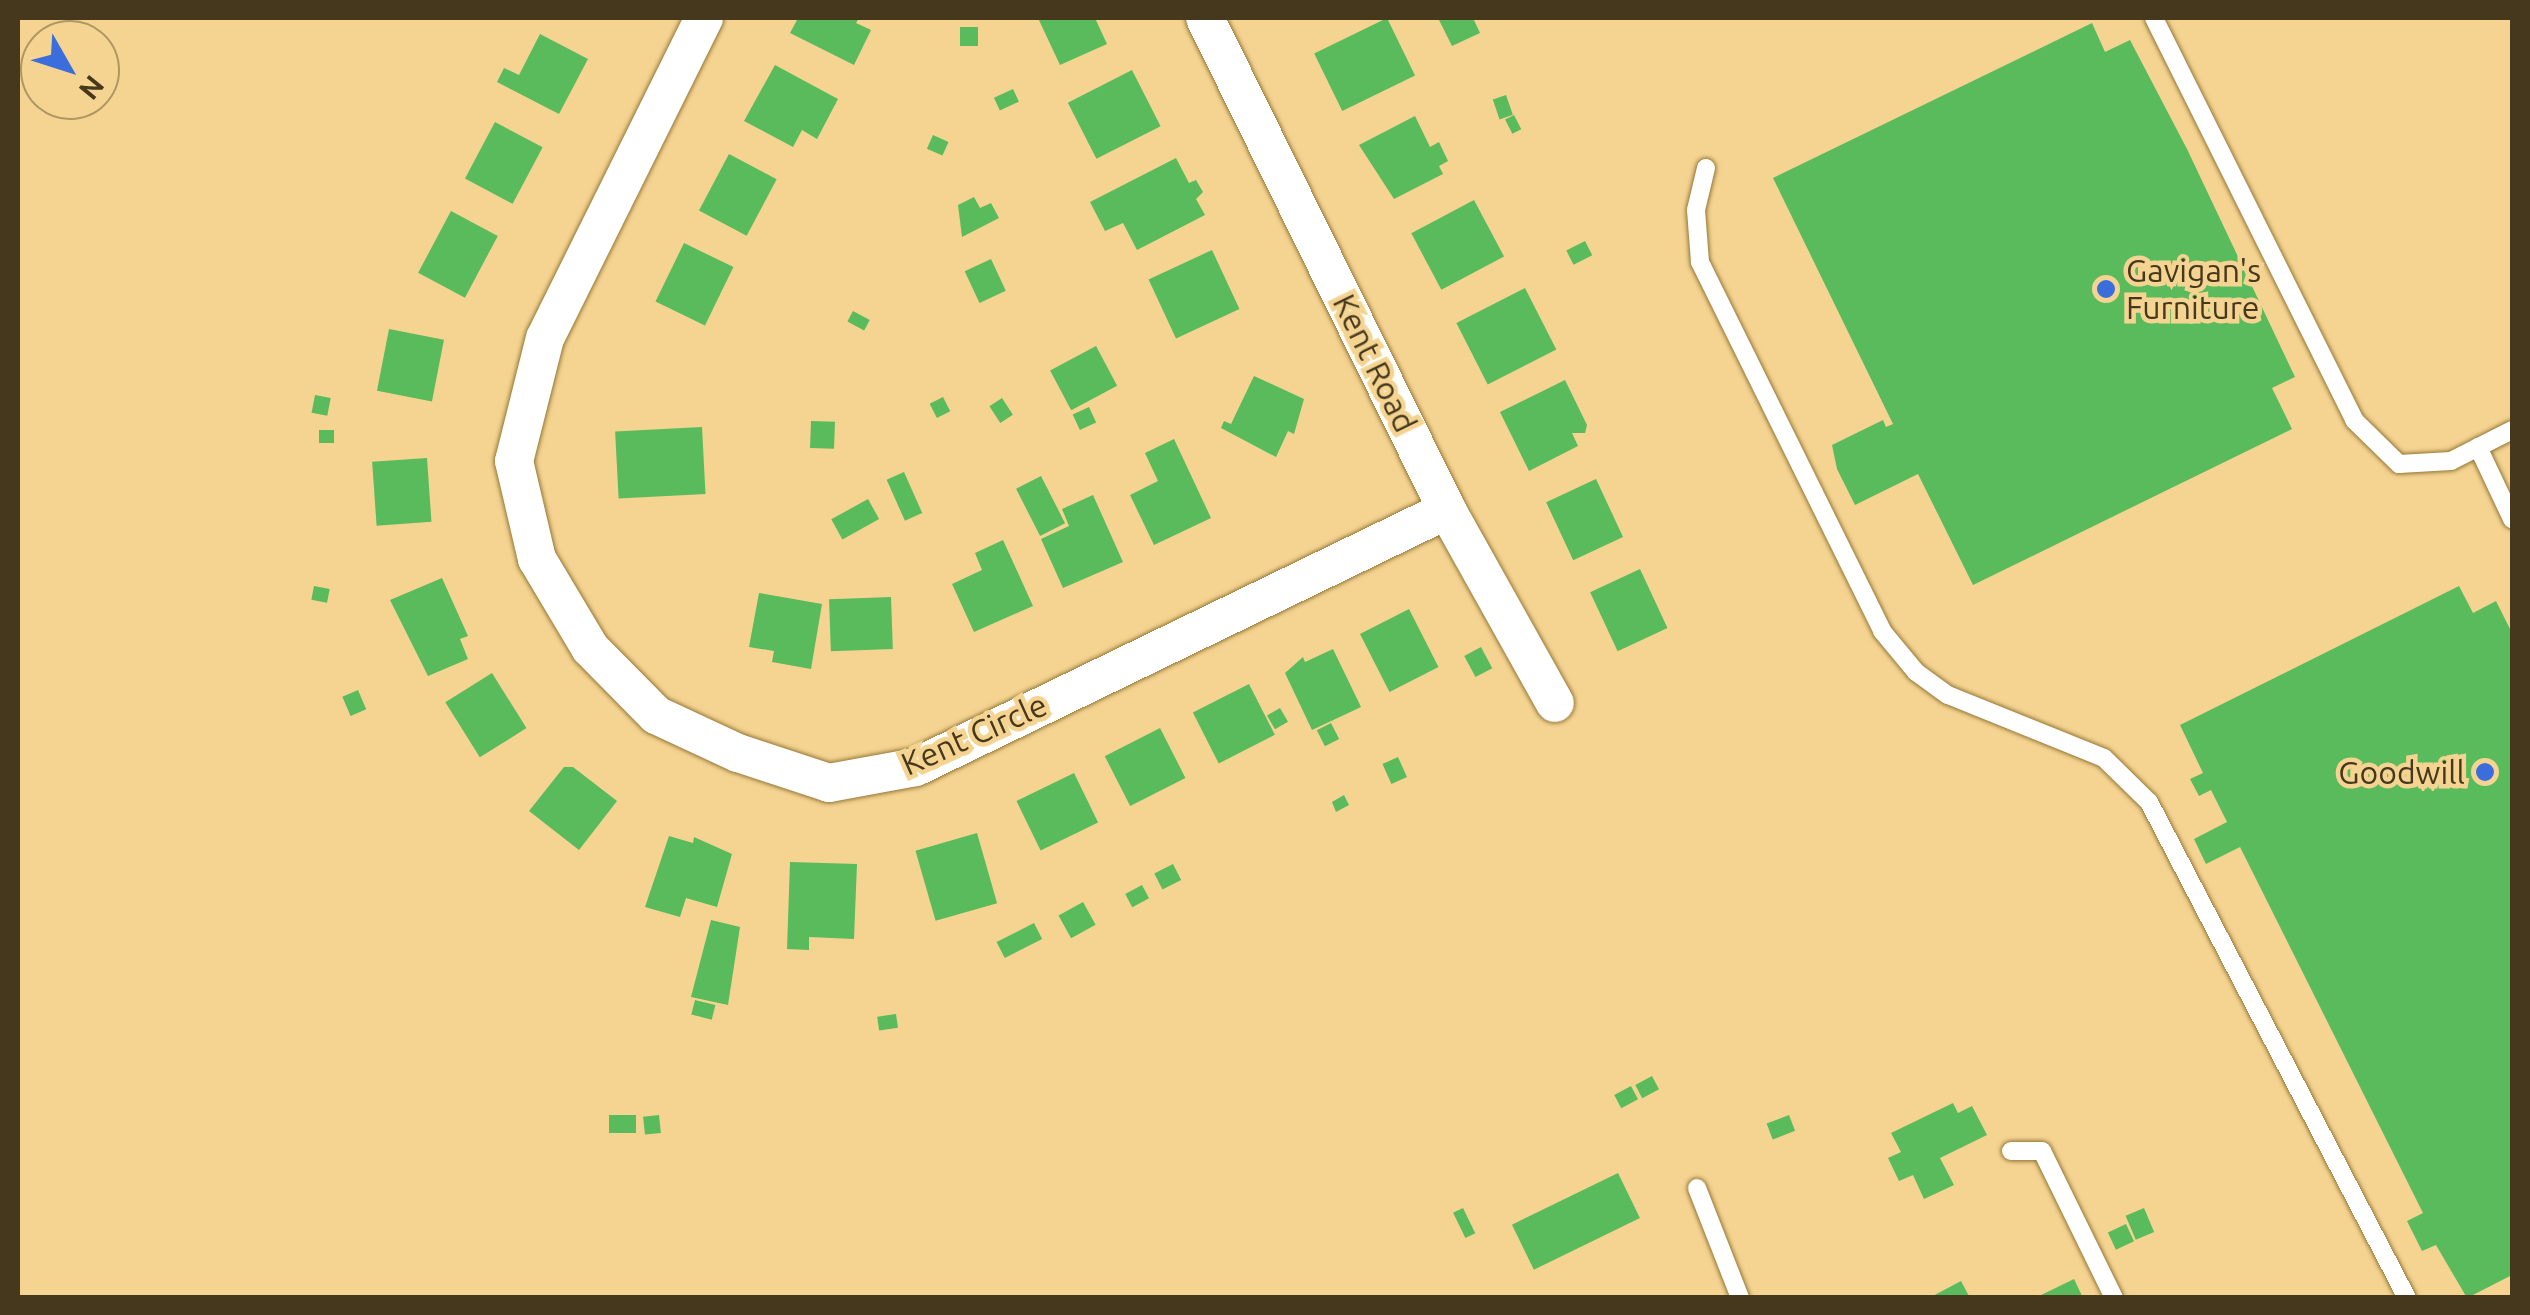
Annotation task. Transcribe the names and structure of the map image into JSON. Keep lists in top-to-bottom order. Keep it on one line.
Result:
{"streets":{"street":["Kent Road","Kent Circle"]},"crossings":[["Kent Road","Kent Circle"]],"places":["Gavigan's Furniture","Goodwill"],"north":"bottom right"}
